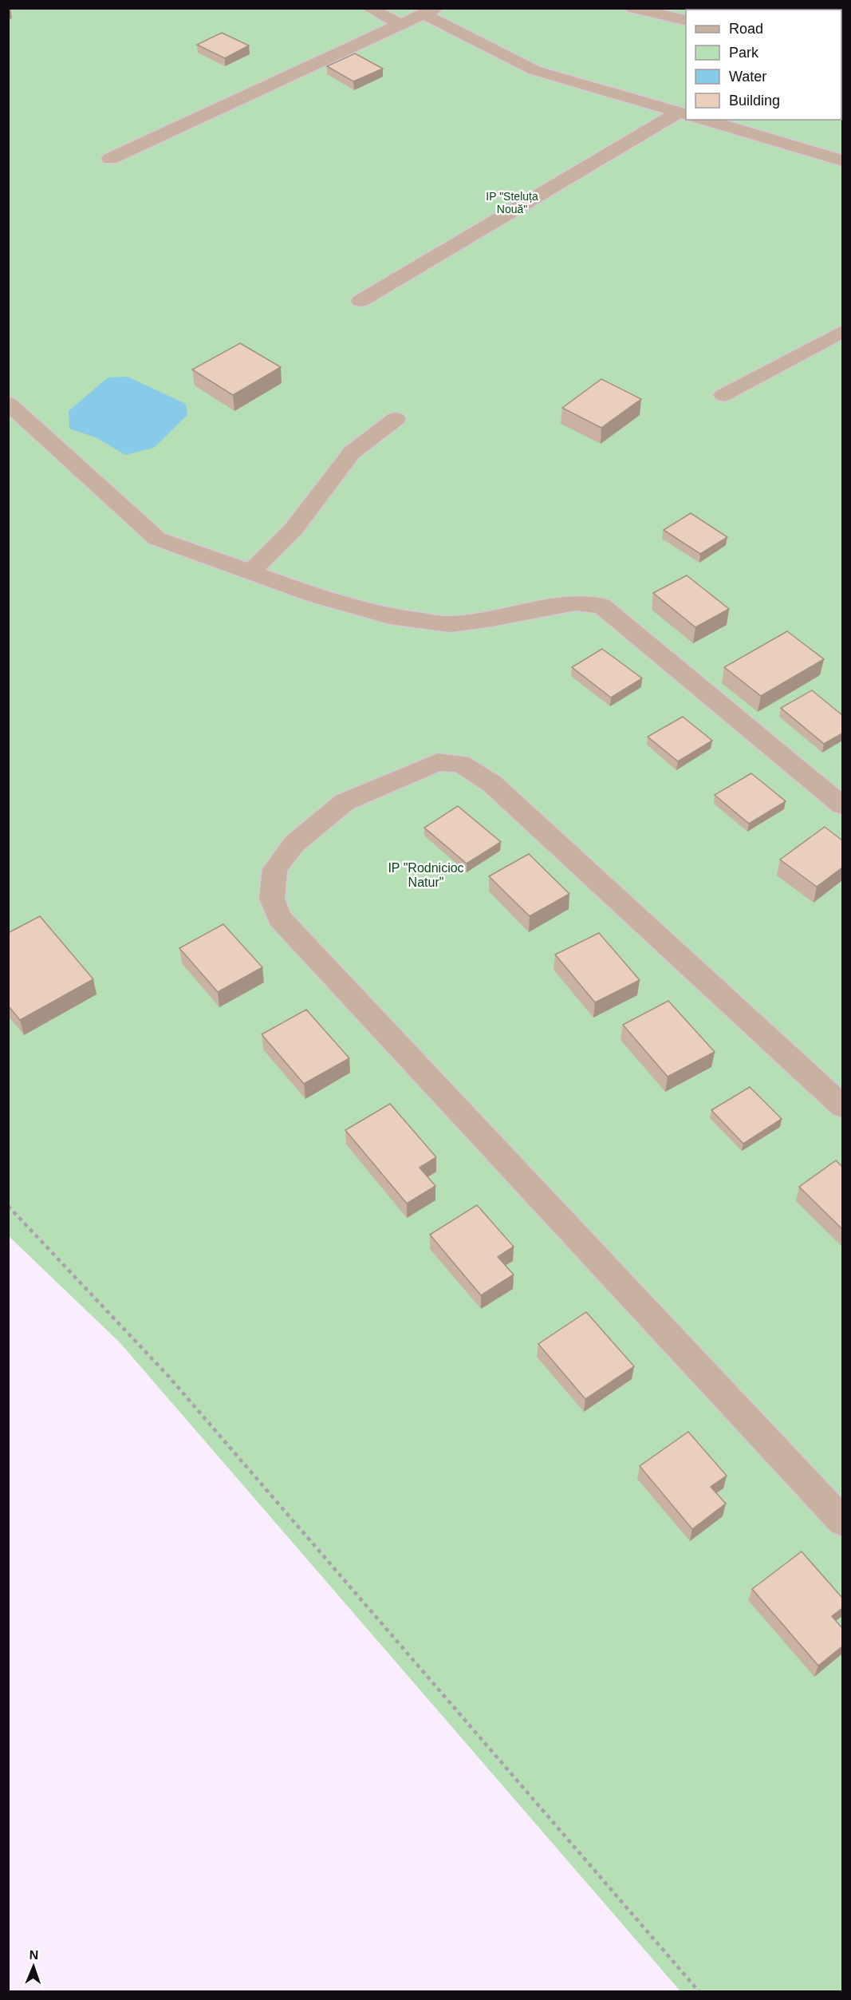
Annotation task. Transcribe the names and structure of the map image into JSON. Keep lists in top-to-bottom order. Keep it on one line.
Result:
{"parks":["IP \"Steluța Nouă\"","IP \"Rodnicioc Natur\""],"legend":["Road","Park","Water","Building"],"north":"top"}
